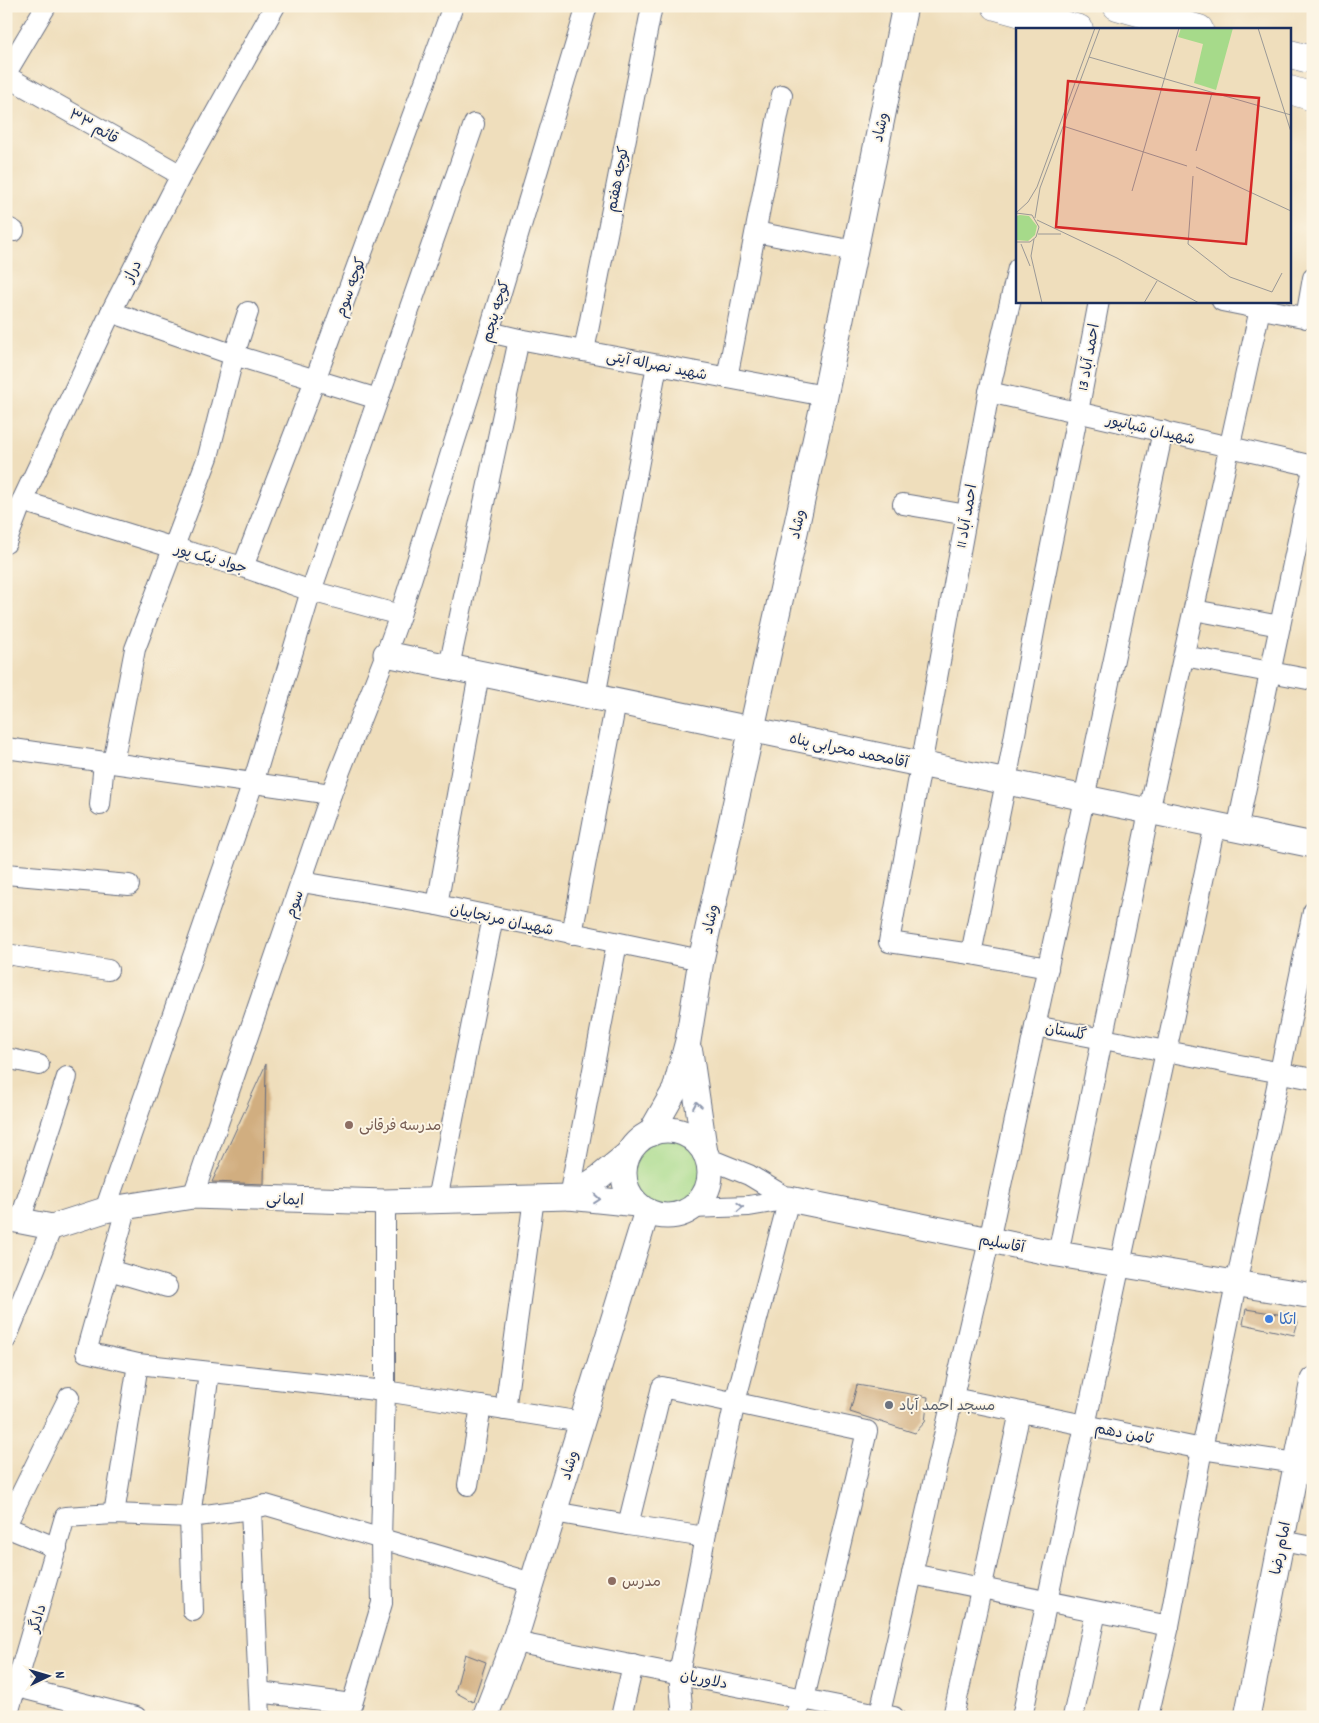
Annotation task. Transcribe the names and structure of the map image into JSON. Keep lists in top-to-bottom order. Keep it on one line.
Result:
{"streets":{"street":["قائم ۳۳","وشاد","کوچه هفتم","دراز","کوچه سوم","کوچه پنجم","احمد آباد 13","شهید نصراله آیتی","شهیدان شبانپور","احمد آباد 11","جواد نیک پور","آقامحمد محرابی پناه","سوم","شهیدان مرنجابیان","گلستان","ایمانی","آقاسلیم","ثامن دهم","امام رضا","دادگر","دلاوریان"]},"crossings":[["قائم ۳۳","دراز"],["وشاد","شهید نصراله آیتی"],["وشاد","آقامحمد محرابی پناه"],["وشاد","شهیدان مرنجابیان"],["وشاد","ایمانی"],["وشاد","آقاسلیم"],["وشاد","دلاوریان"],["کوچه هفتم","شهید نصراله آیتی"],["دراز","جواد نیک پور"],["کوچه سوم","جواد نیک پور"],["کوچه پنجم","شهید نصراله آیتی"],["کوچه پنجم","جواد نیک پور"],["کوچه پنجم","سوم"],["احمد آباد 13","شهیدان شبانپور"],["احمد آباد 13","احمد آباد 11"],["احمد آباد 13","آقامحمد محرابی پناه"],["شهیدان شبانپور","احمد آباد 11"],["احمد آباد 11","آقامحمد محرابی پناه"],["جواد نیک پور","سوم"],["آقامحمد محرابی پناه","سوم"],["سوم","شهیدان مرنجابیان"],["سوم","ایمانی"],["گلستان","آقاسلیم"],["ایمانی","آقاسلیم"],["ثامن دهم","امام رضا"]],"places":["مدرسه فرقانی","اتکا","مسجد احمد آباد","مدرس"],"north":"right"}
